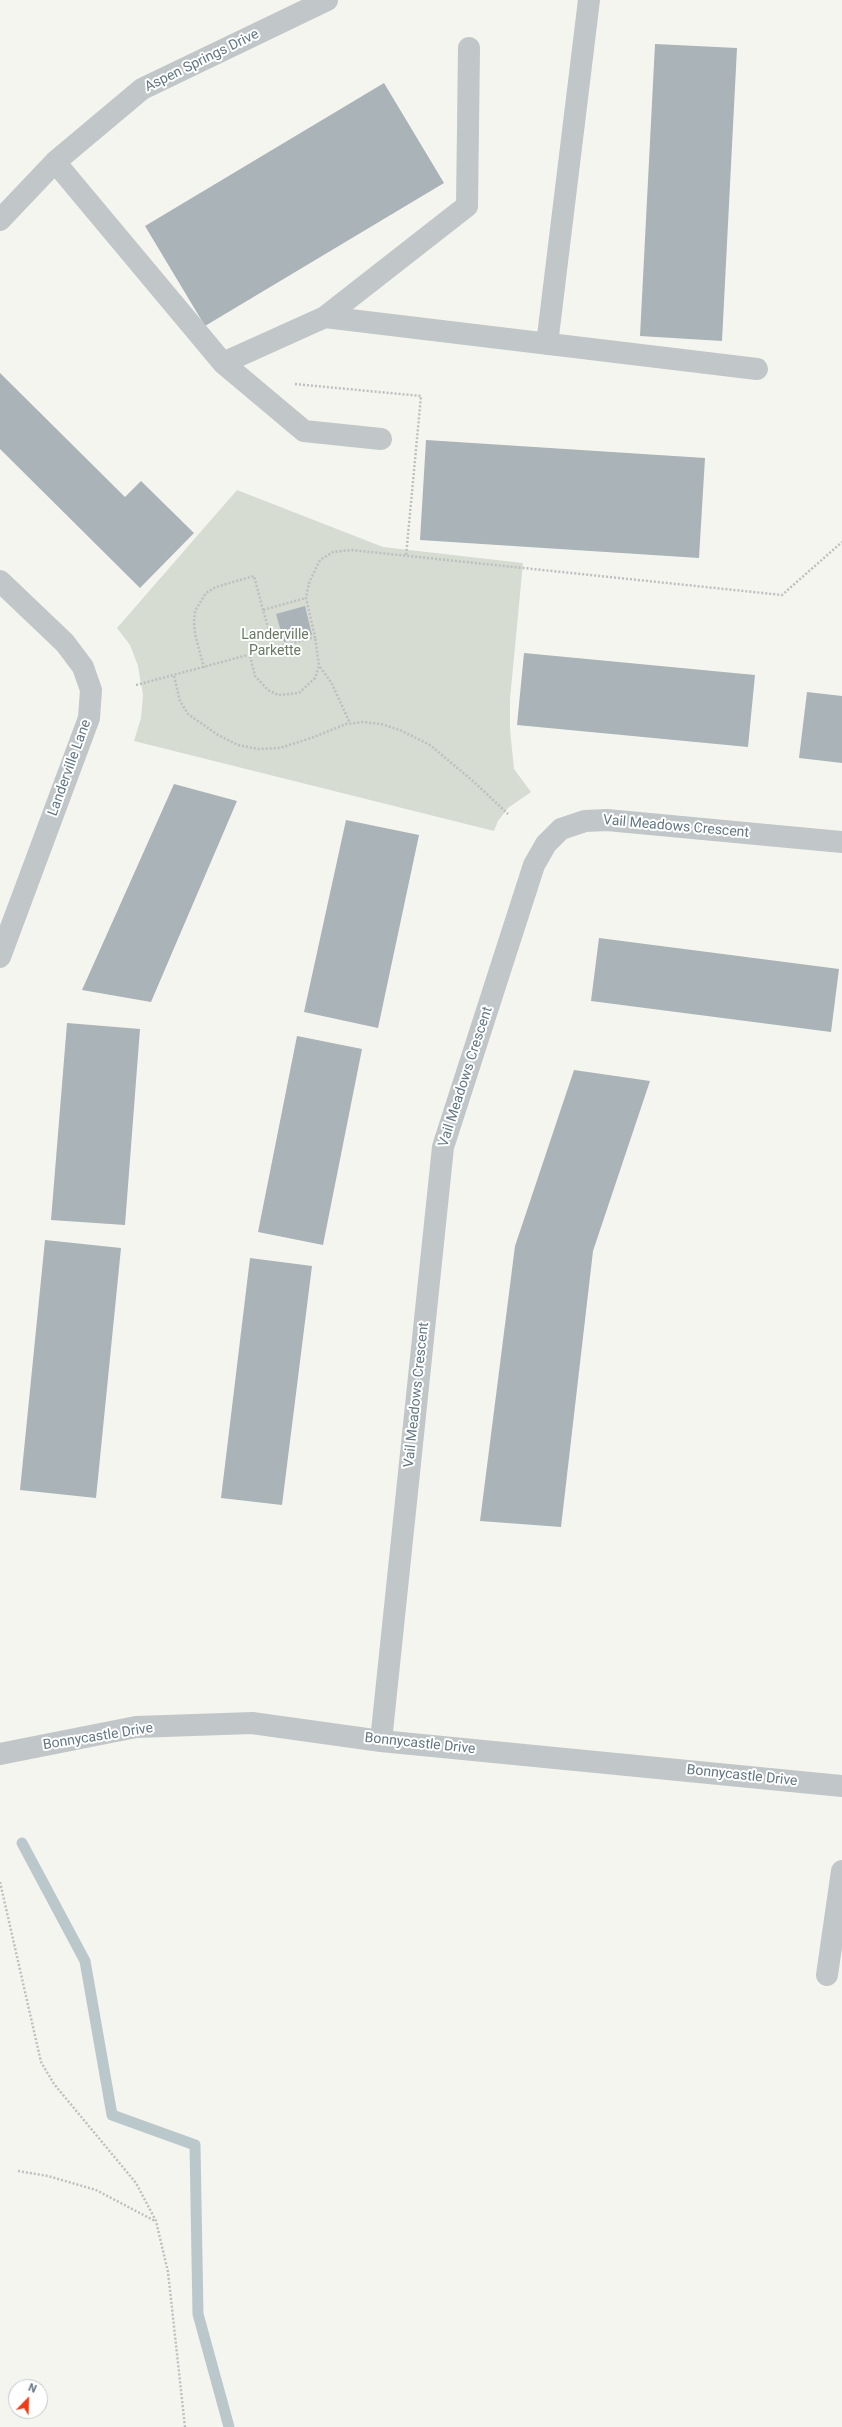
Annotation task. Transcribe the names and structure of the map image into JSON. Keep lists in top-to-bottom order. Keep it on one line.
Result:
{"streets":{"street":["Aspen Springs Drive","Landerville Lane","Vail Meadows Crescent","Bonnycastle Drive"]},"crossings":[["Vail Meadows Crescent","Bonnycastle Drive"]],"parks":["Landerville Parkette"],"north":"top right"}
